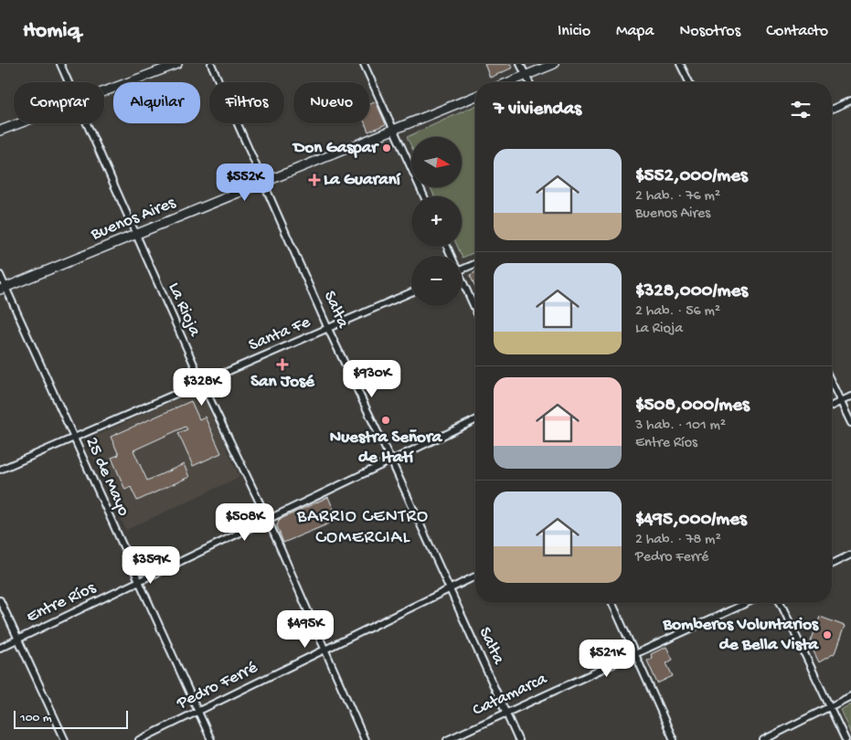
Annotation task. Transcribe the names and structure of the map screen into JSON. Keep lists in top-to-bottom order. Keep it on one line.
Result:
{"streets":{"street":["Buenos Aires","La Rioja","Salta","Santa Fe","25 de Mayo","Entre Ríos","Pedro Ferré","Catamarca"]},"crossings":[["Buenos Aires","La Rioja"],["Buenos Aires","Salta"],["Buenos Aires","25 de Mayo"],["La Rioja","Santa Fe"],["La Rioja","Entre Ríos"],["La Rioja","Pedro Ferré"],["Salta","Santa Fe"],["Salta","Entre Ríos"],["Salta","Pedro Ferré"],["Salta","Catamarca"],["Santa Fe","25 de Mayo"],["25 de Mayo","Entre Ríos"],["25 de Mayo","Pedro Ferré"]],"districts":["BARRIO CENTRO COMERCIAL"],"places":{"other":["Don Gaspar","Nuestra Señora de Itatí","Bomberos Voluntarios de Bella Vista"],"health":["La Guaraní","San José"]},"scale_bar":"100 m","north":"right","page":{"header":"Homiq","nav":["Inicio","Mapa","Nosotros","Contacto"],"chip":["Comprar","Alquilar","Filtros","Nuevo"],"heading":"7 viviendas","map_buttons":["+","−"],"list":[{"name":"$552,000/mes","note":"2 hab. · 76 m² · Buenos Aires"},{"name":"$328,000/mes","note":"2 hab. · 56 m² · La Rioja"},{"name":"$508,000/mes","note":"3 hab. · 101 m² · Entre Ríos"},{"name":"$495,000/mes","note":"2 hab. · 78 m² · Pedro Ferré"}],"price":["$552K","$930K","$328K","$508K","$359K","$495K","$521K"],"scale":"100 m"}}
